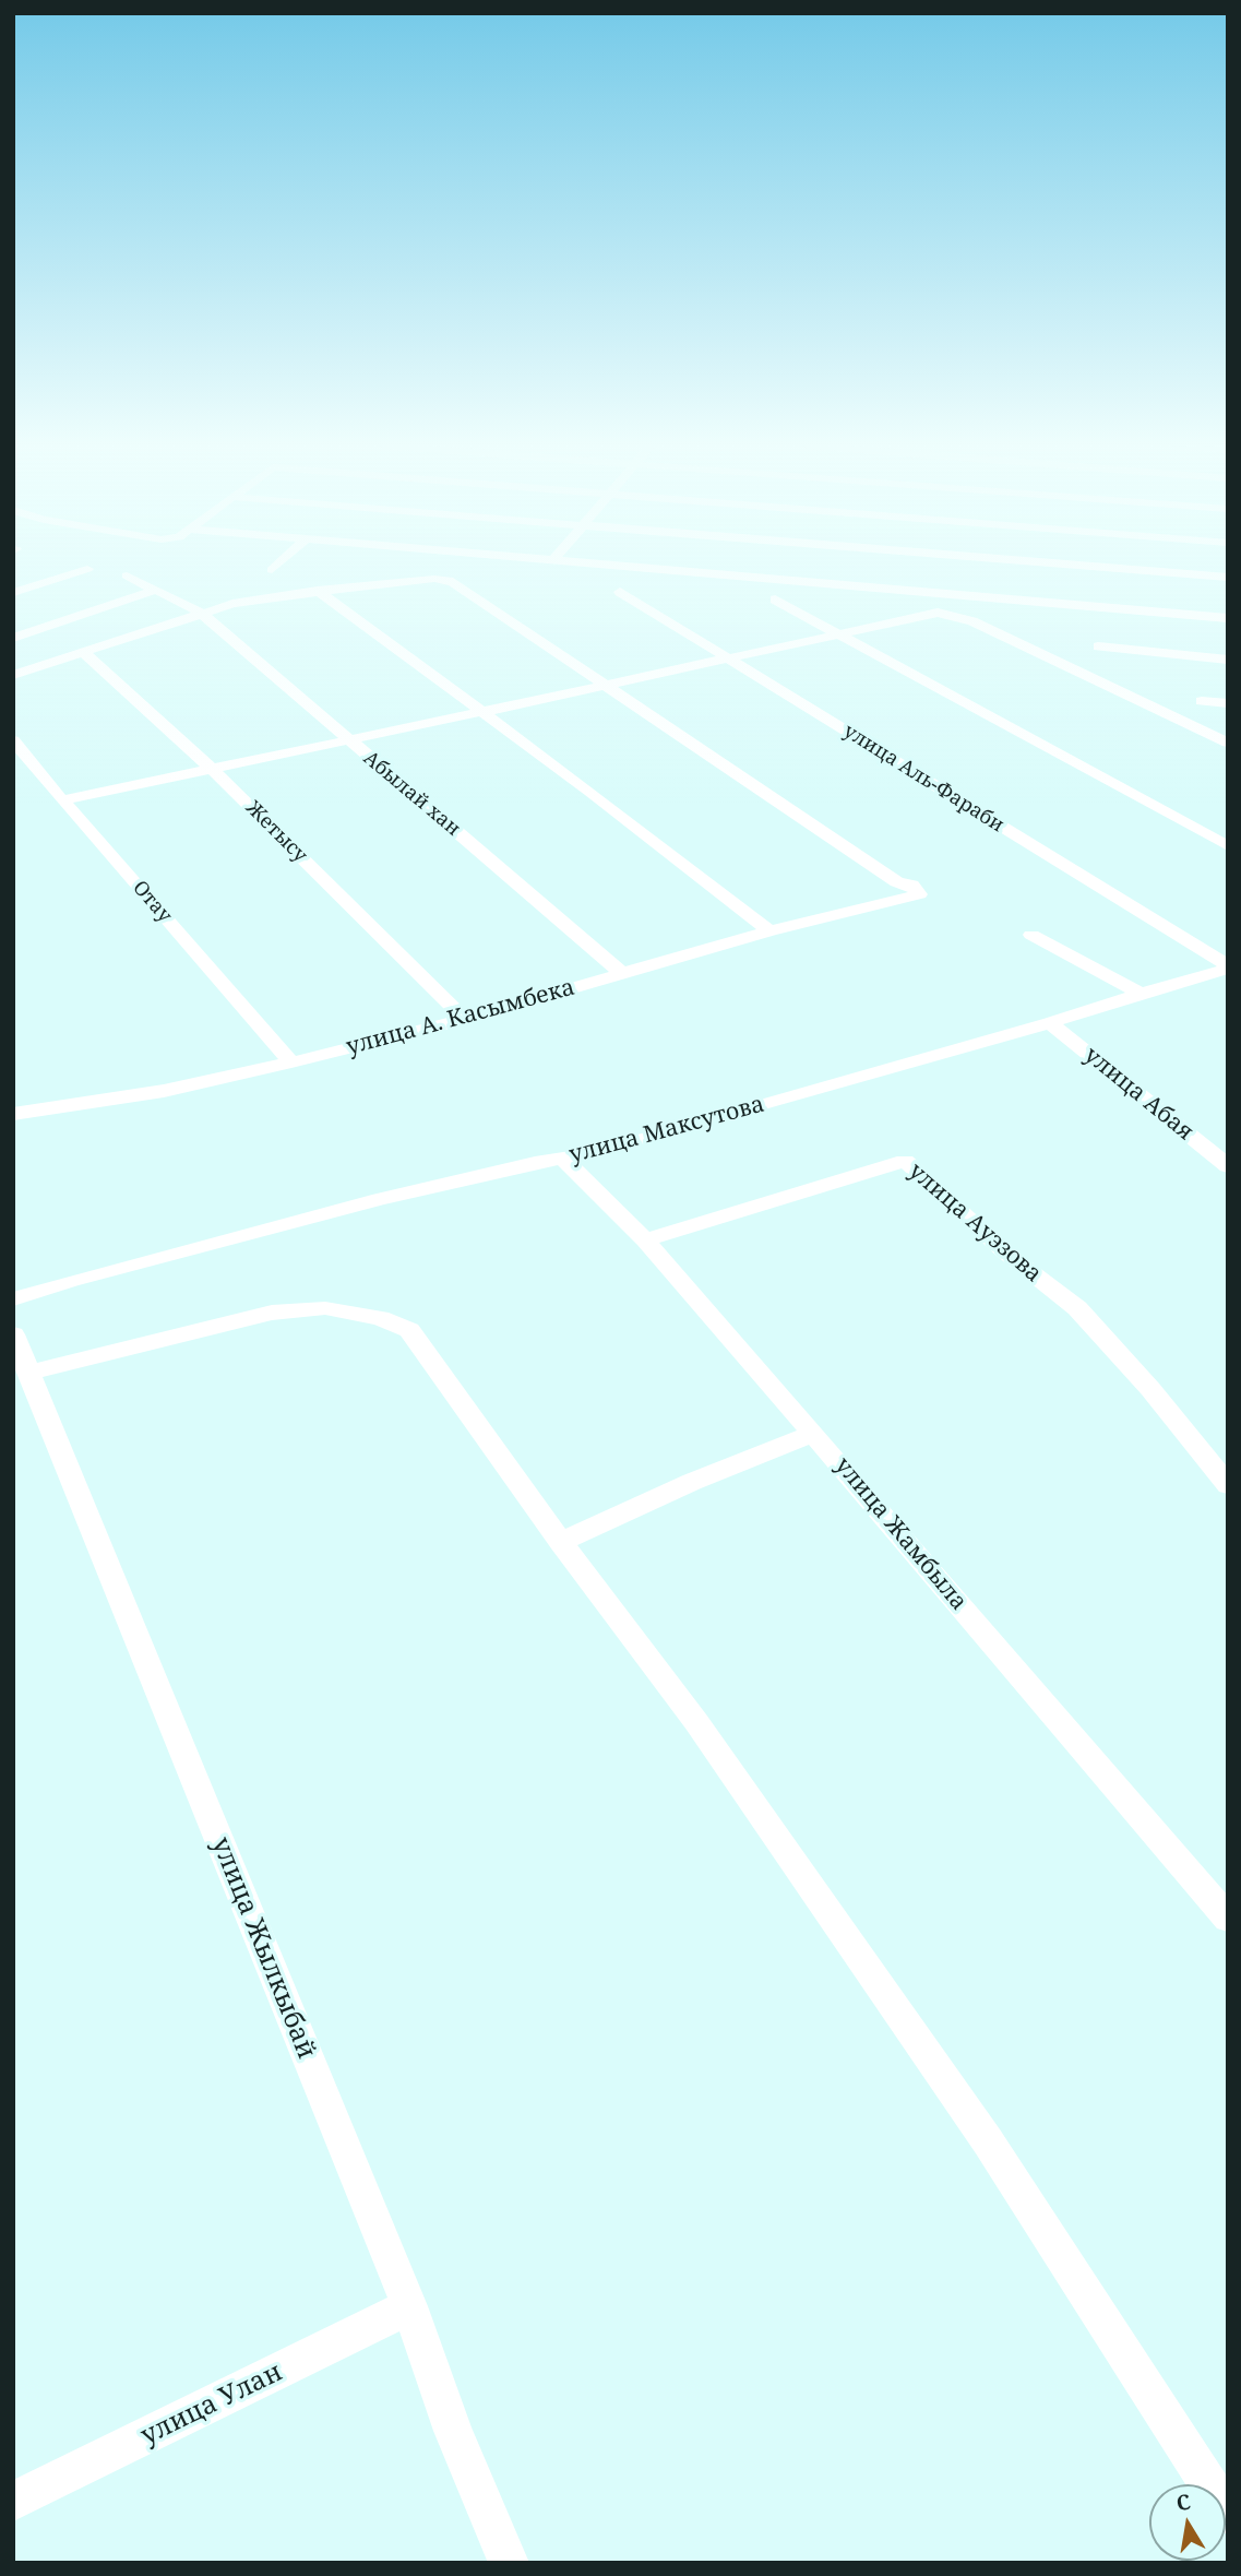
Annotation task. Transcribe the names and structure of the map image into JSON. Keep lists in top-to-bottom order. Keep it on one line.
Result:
{"streets":{"street":["улица Аль-Фараби","Абылай хан","Жетысу","Отау","улица А. Касымбека","улица Абая","улица Максутова","улица Ауэзова","улица Жамбыла","улица Жылкыбай","улица Улан"]},"crossings":[["улица Аль-Фараби","улица Максутова"],["Абылай хан","улица А. Касымбека"],["Жетысу","улица А. Касымбека"],["Отау","улица А. Касымбека"],["улица Абая","улица Максутова"],["улица Максутова","улица Жамбыла"],["улица Ауэзова","улица Жамбыла"],["улица Жылкыбай","улица Улан"]],"north":"top"}
